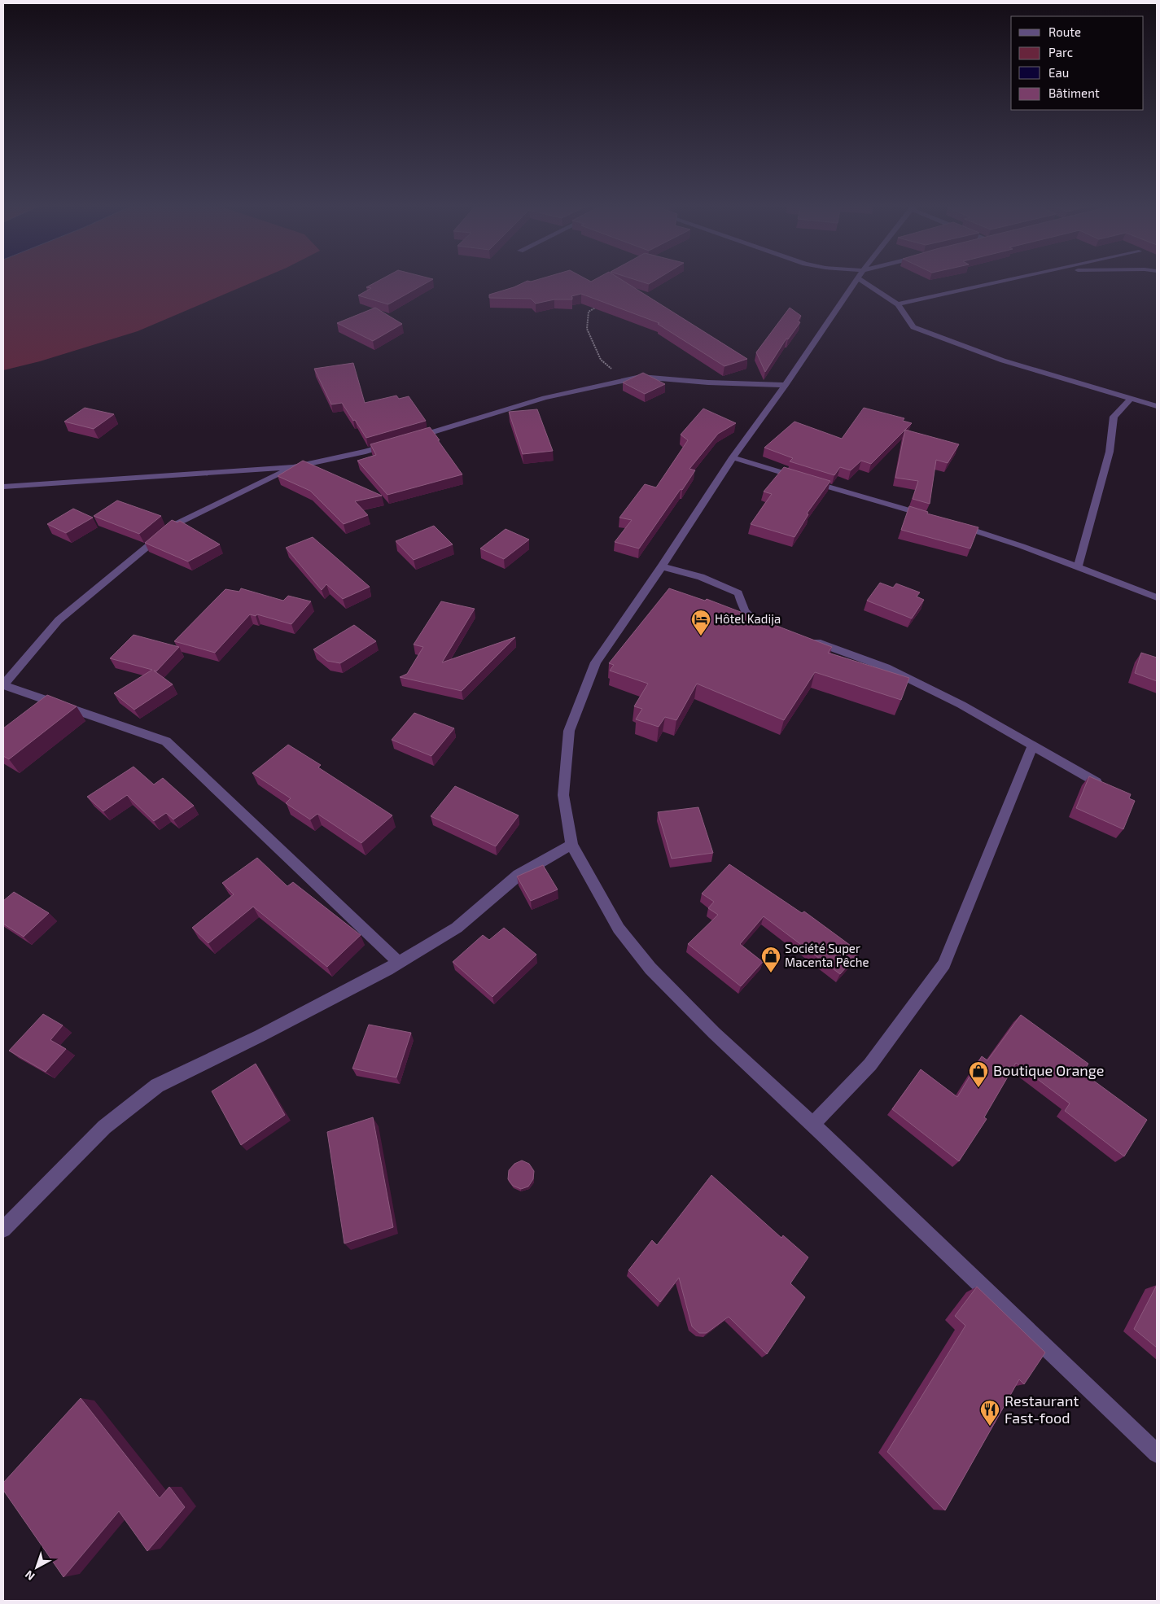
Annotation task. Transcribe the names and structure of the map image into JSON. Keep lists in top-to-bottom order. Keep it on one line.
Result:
{"places":{"hotel":["Hôtel Kadija"],"shop":["Société Super Macenta Pêche","Boutique Orange"],"restaurant":["Restaurant Fast-food"]},"legend":["Route","Parc","Eau","Bâtiment"],"north":"bottom left"}
